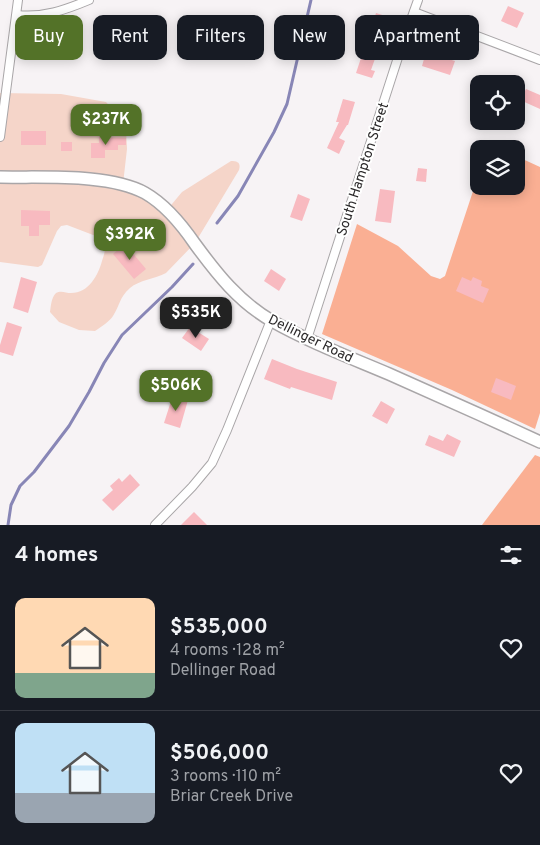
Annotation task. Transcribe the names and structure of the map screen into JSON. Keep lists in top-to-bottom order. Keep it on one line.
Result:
{"streets":{"street":["South Hampton Street","Dellinger Road"]},"crossings":[["South Hampton Street","Dellinger Road"]],"page":{"chip":["Buy","Rent","Filters","New","Apartment"],"price":["$237K","$392K","$535K","$506K"],"heading":"4 homes","list":[{"name":"$535,000","note":"4 rooms · 128 m² · Dellinger Road"},{"name":"$506,000","note":"3 rooms · 110 m² · Briar Creek Drive"}]}}
